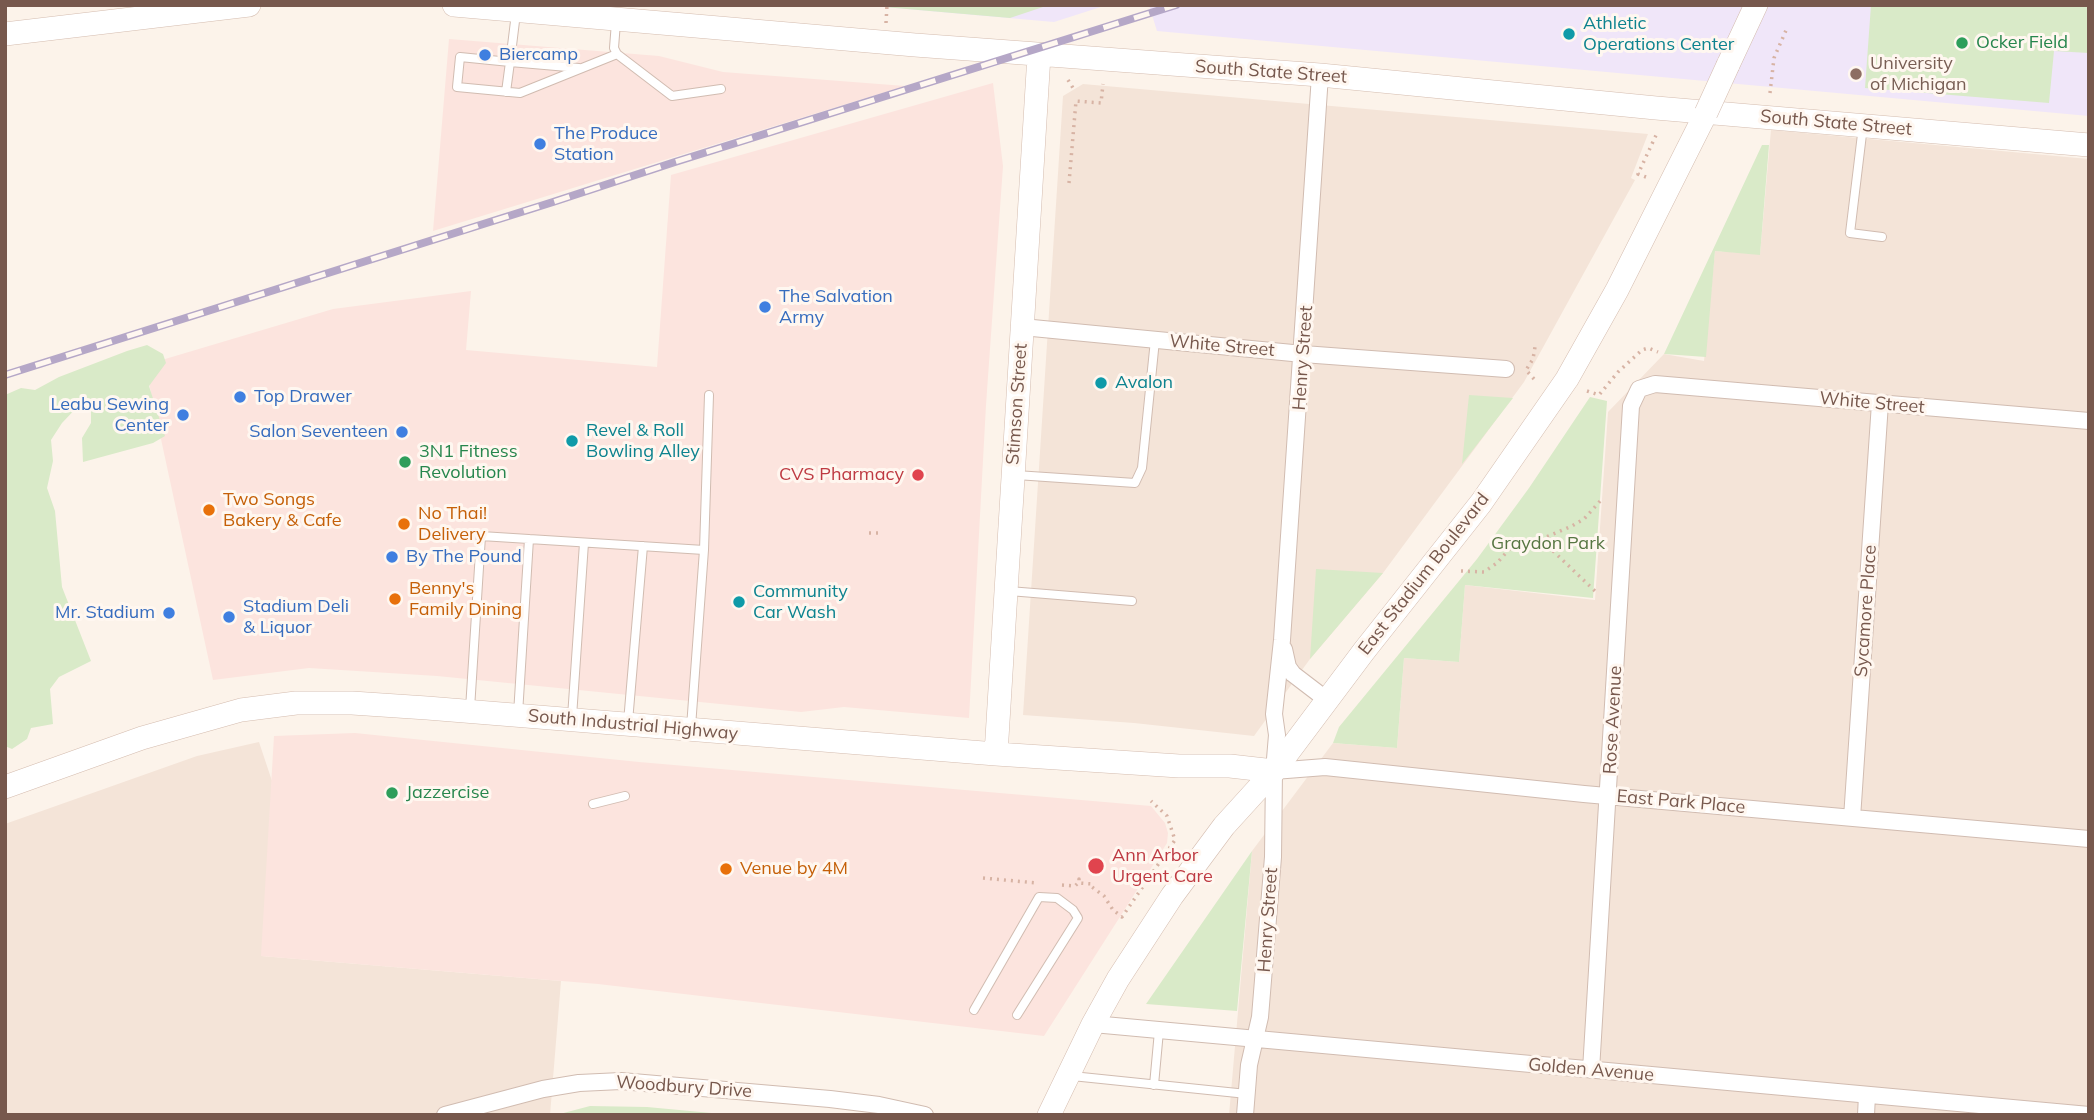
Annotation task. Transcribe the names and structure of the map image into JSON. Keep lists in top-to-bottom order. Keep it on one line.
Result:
{"streets":{"main road":["South State Street","Stimson Street","East Stadium Boulevard","South Industrial Highway"],"street":["White Street","Henry Street","Sycamore Place","Rose Avenue","East Park Place","Golden Avenue","Woodbury Drive"]},"crossings":[["South State Street","Henry Street"],["South State Street","Stimson Street"],["White Street","Henry Street"],["White Street","Stimson Street"],["White Street","Sycamore Place"],["White Street","Rose Avenue"],["Henry Street","East Stadium Boulevard"],["Henry Street","South Industrial Highway"],["Henry Street","East Park Place"],["Henry Street","Golden Avenue"],["Stimson Street","South Industrial Highway"],["East Stadium Boulevard","South Industrial Highway"],["East Stadium Boulevard","East Park Place"],["East Stadium Boulevard","Golden Avenue"],["Sycamore Place","East Park Place"],["Rose Avenue","East Park Place"],["Rose Avenue","Golden Avenue"],["South Industrial Highway","East Park Place"]],"parks":["Graydon Park"],"places":["Athletic Operations Center","Ocker Field","Biercamp","University of Michigan","The Produce Station","The Salvation Army","Avalon","Top Drawer","Leabu Sewing Center","Salon Seventeen","Revel & Roll Bowling Alley","3N1 Fitness Revolution","CVS Pharmacy","Two Songs Bakery & Cafe","No Thai! Delivery","By The Pound","Benny's Family Dining","Community Car Wash","Mr. Stadium","Stadium Deli & Liquor","Jazzercise","Ann Arbor Urgent Care","Venue by 4M"]}
